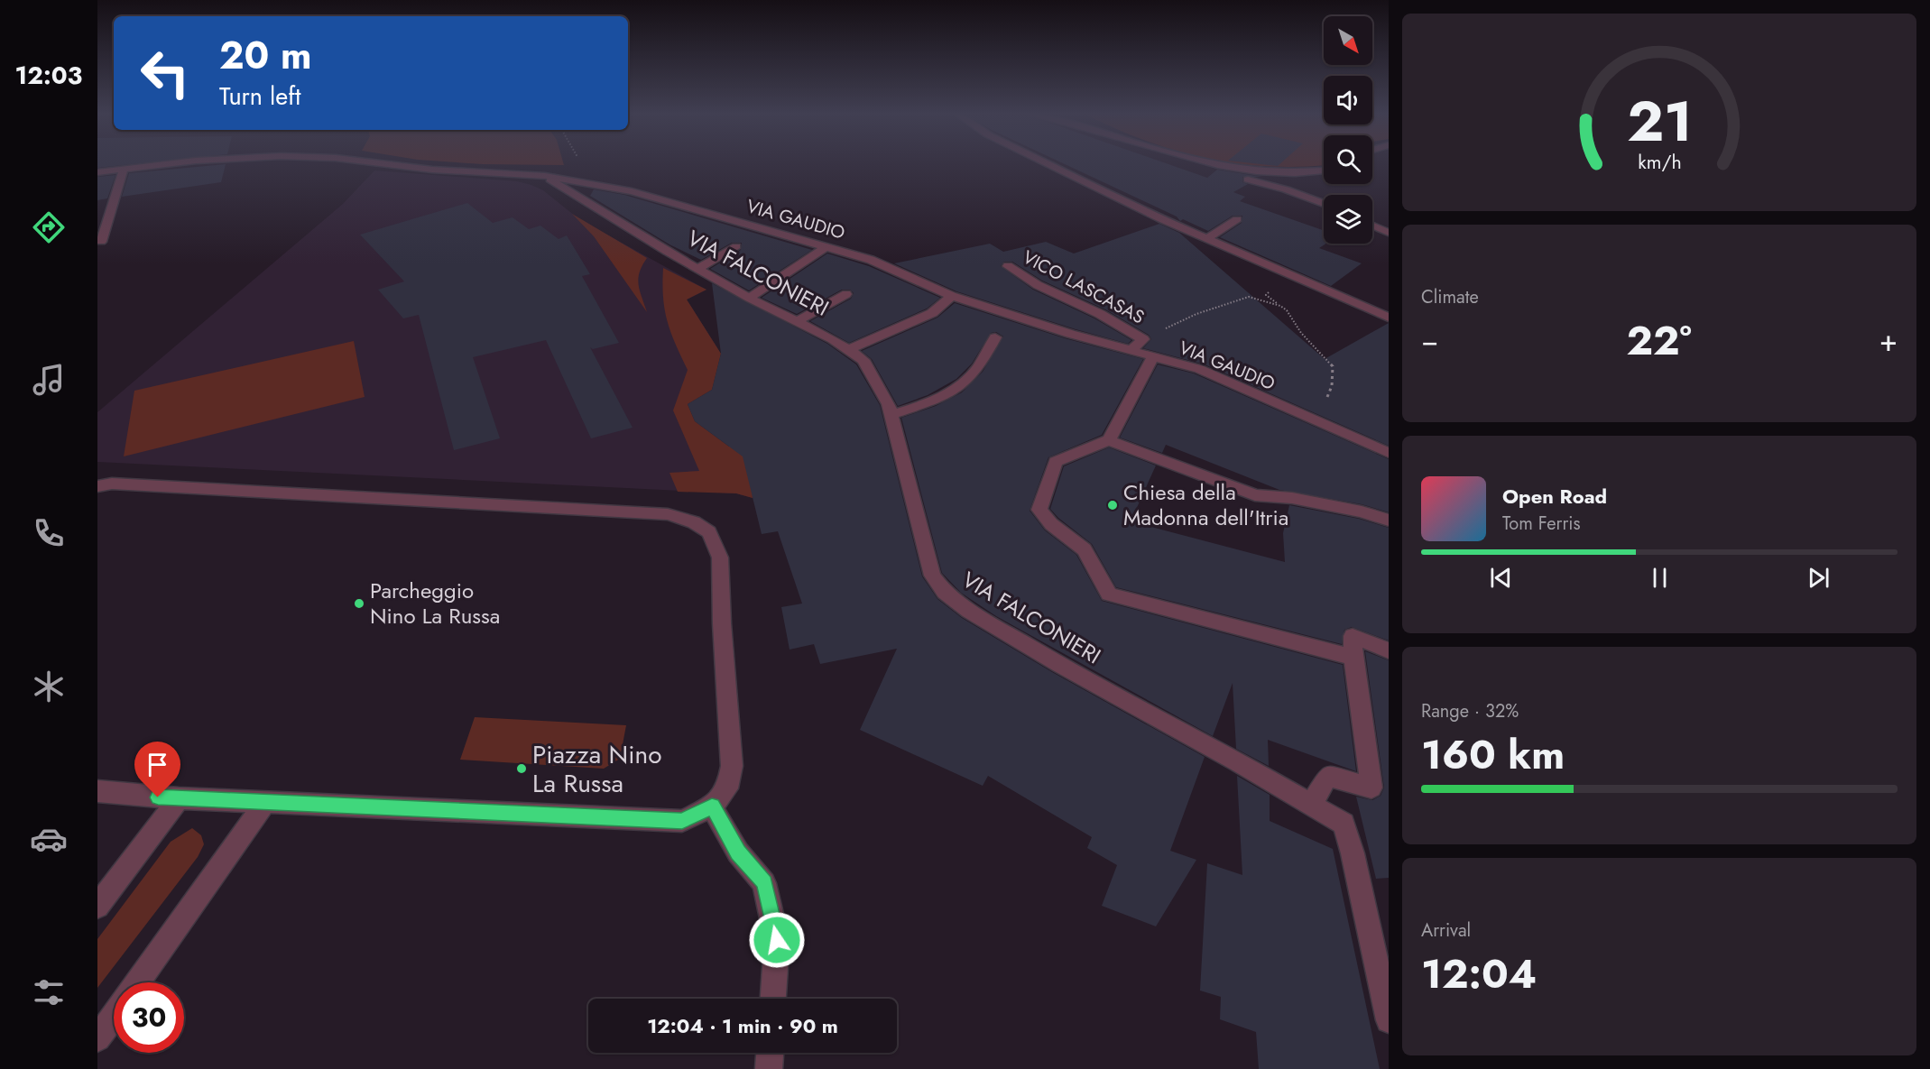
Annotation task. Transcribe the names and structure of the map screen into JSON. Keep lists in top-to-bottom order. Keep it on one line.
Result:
{"streets":{"street":["VIA GAUDIO","VIA FALCONIERI","VICO LASCASAS"]},"crossings":[["VIA GAUDIO","VIA FALCONIERI"]],"places":["Chiesa della Madonna dell'Itria","Parcheggio Nino La Russa","Piazza Nino La Russa"],"north":"bottom right","page":{"tabs":"12:03","turn":["20 m","Turn left"],"tile":["Climate",["Range · 32%","160 km"],["Arrival","12:04"]],"heat":["−","22°","+"],"song":["Open Road","Tom Ferris"],"limit":"30","trip":"12:04 · 1 min · 90 m","gauge":["21","km/h"]}}
